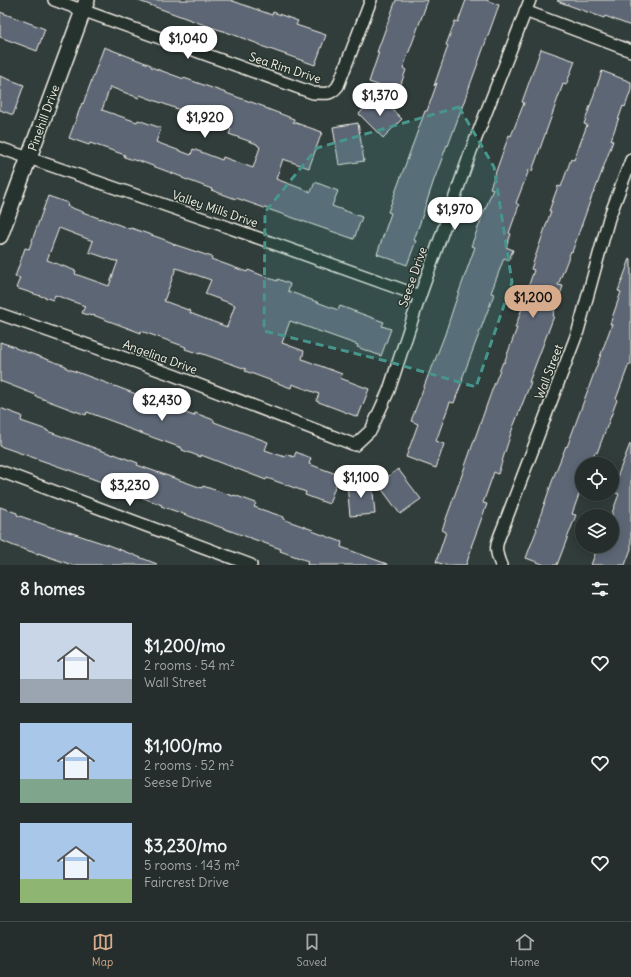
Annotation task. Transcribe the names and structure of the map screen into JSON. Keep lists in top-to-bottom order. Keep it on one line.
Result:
{"streets":{"street":["Sea Rim Drive","Pinehill Drive","Valley Mills Drive","Seese Drive","Angelina Drive","Wall Street"]},"crossings":[["Sea Rim Drive","Pinehill Drive"],["Pinehill Drive","Valley Mills Drive"],["Valley Mills Drive","Seese Drive"],["Seese Drive","Angelina Drive"]],"page":{"price":["$1,040","$1,370","$1,920","$1,970","$1,200","$2,430","$1,100","$3,230"],"heading":"8 homes","list":[{"name":"$1,200/mo","note":"2 rooms · 54 m² · Wall Street"},{"name":"$1,100/mo","note":"2 rooms · 52 m² · Seese Drive"},{"name":"$3,230/mo","note":"5 rooms · 143 m² · Faircrest Drive"}],"tabs":["Map","Saved","Home"]}}
